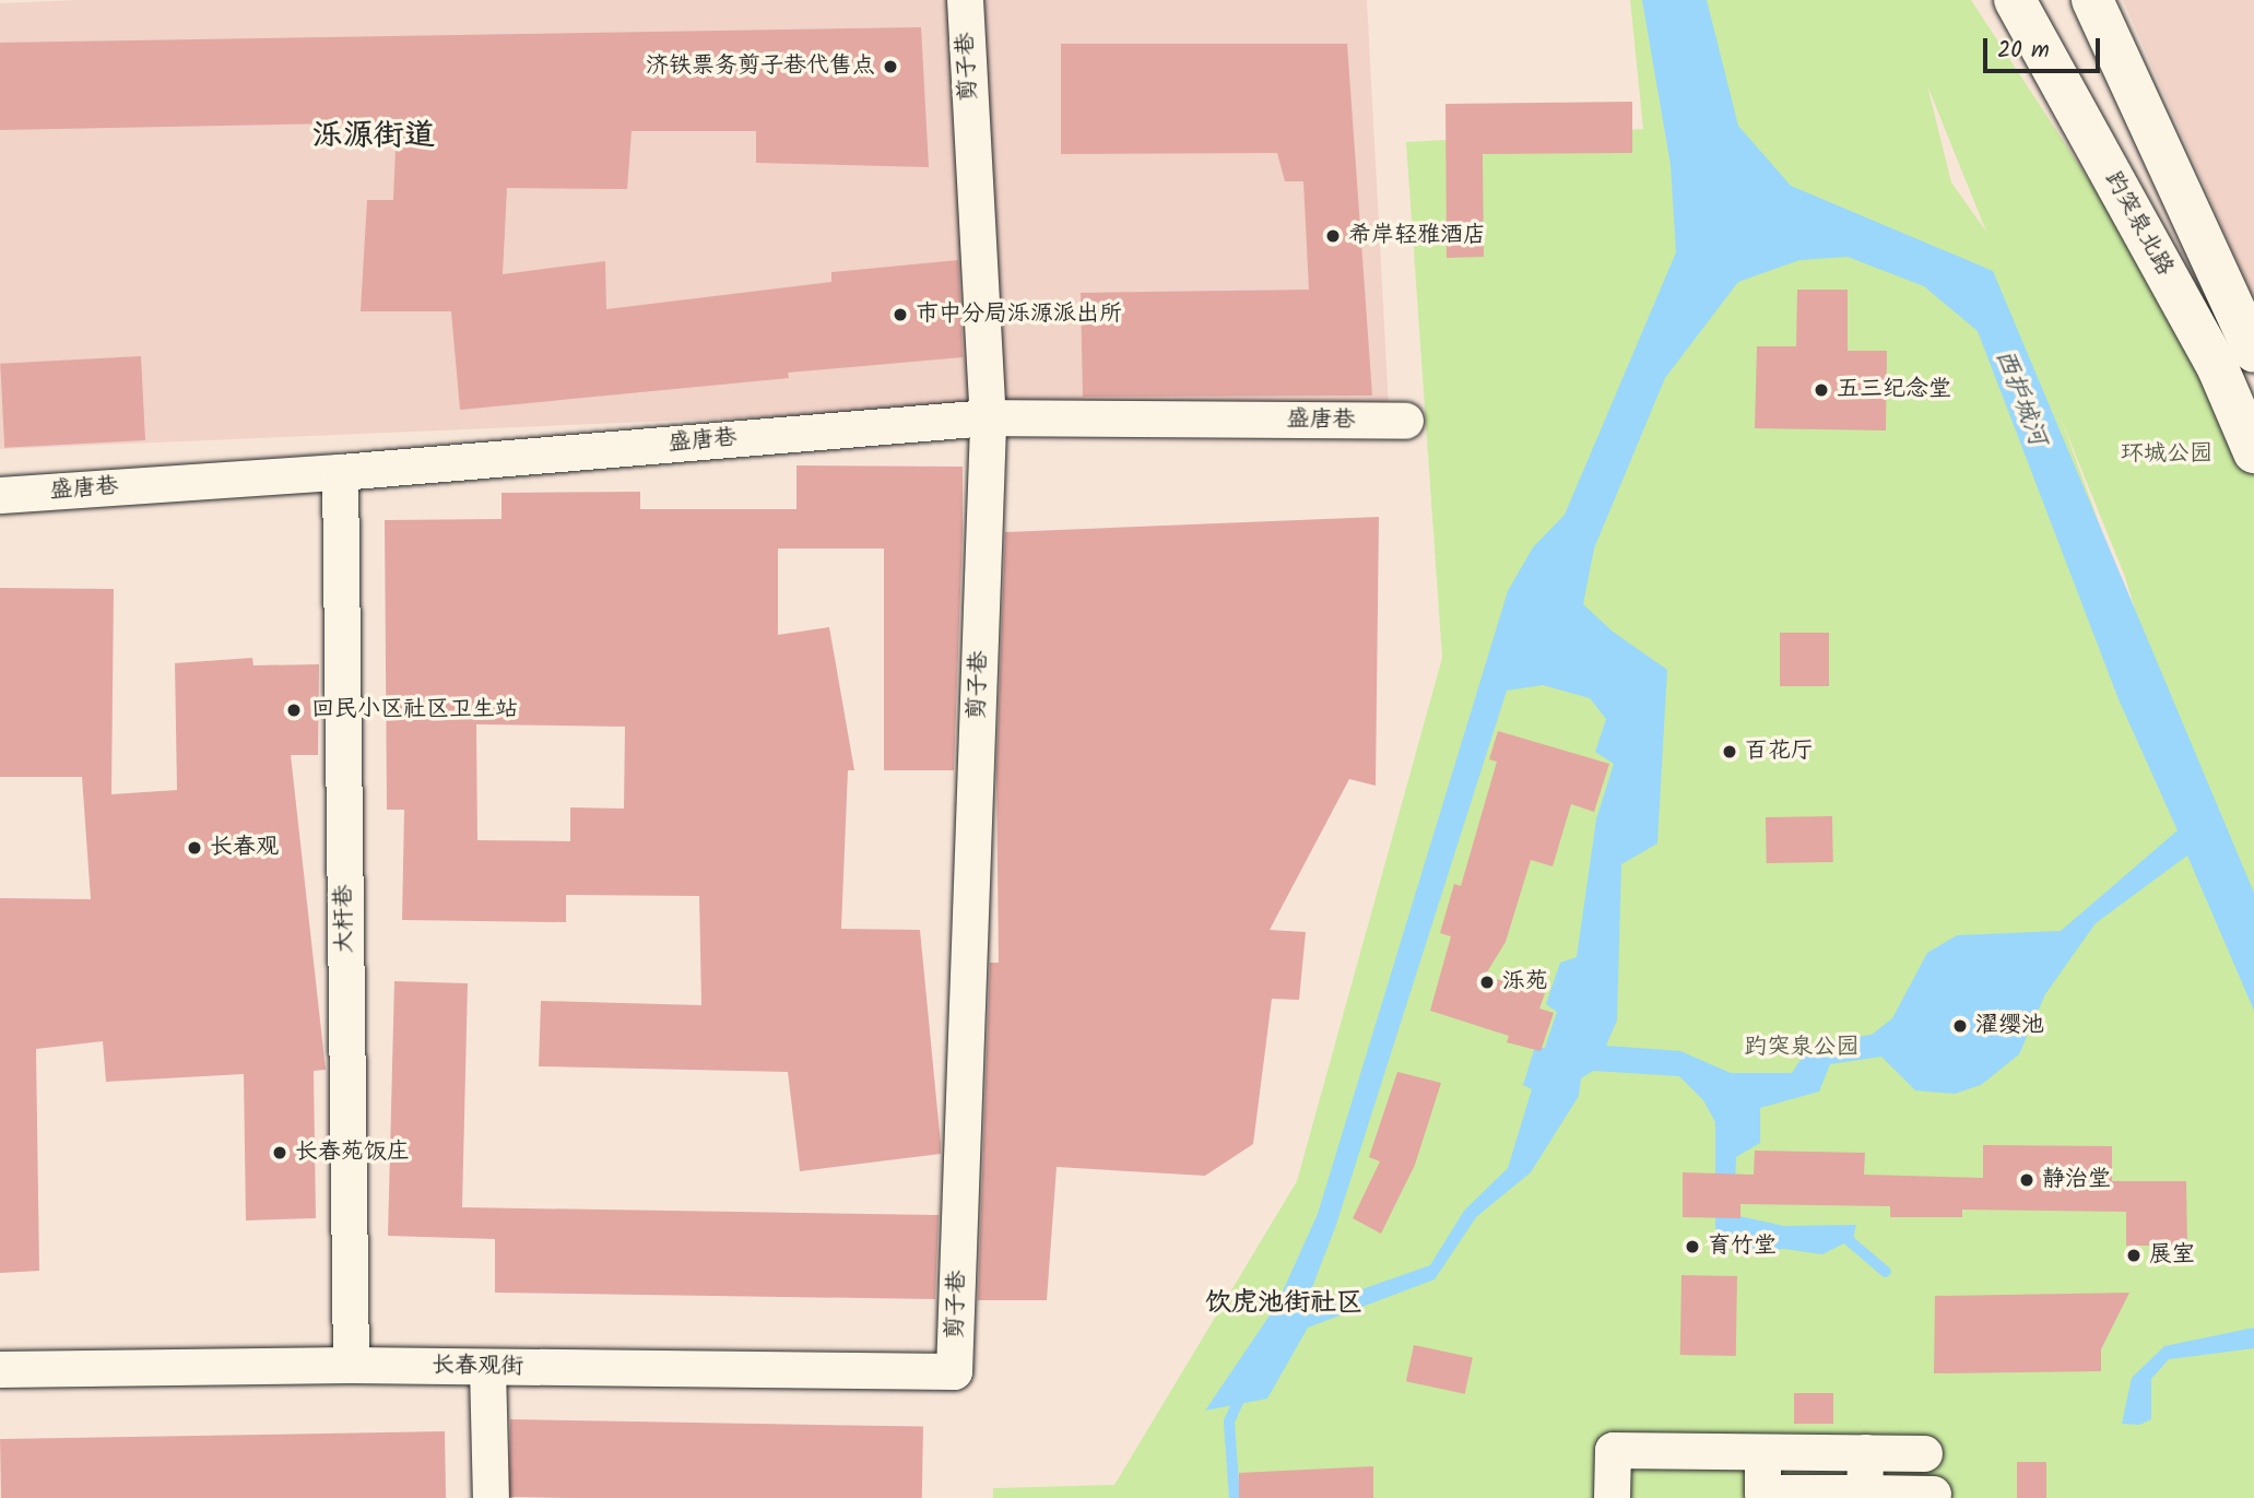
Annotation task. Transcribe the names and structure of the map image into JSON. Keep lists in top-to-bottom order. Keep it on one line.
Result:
{"streets":{"main road":["趵突泉北路"],"street":["剪子巷","盛唐巷","大杆巷","长春观街"]},"crossings":[["剪子巷","盛唐巷"],["剪子巷","长春观街"],["盛唐巷","大杆巷"],["大杆巷","长春观街"]],"districts":["泺源街道","饮虎池街社区"],"water":["西护城河"],"parks":["环城公园","趵突泉公园"],"places":["济铁票务剪子巷代售点","希岸轻雅酒店","市中分局泺源派出所","五三纪念堂","回民小区社区卫生站","百花厅","长春观","泺苑","濯缨池","长春苑饭庄","静治堂","育竹堂","展室"],"scale_bar":"20 m"}
